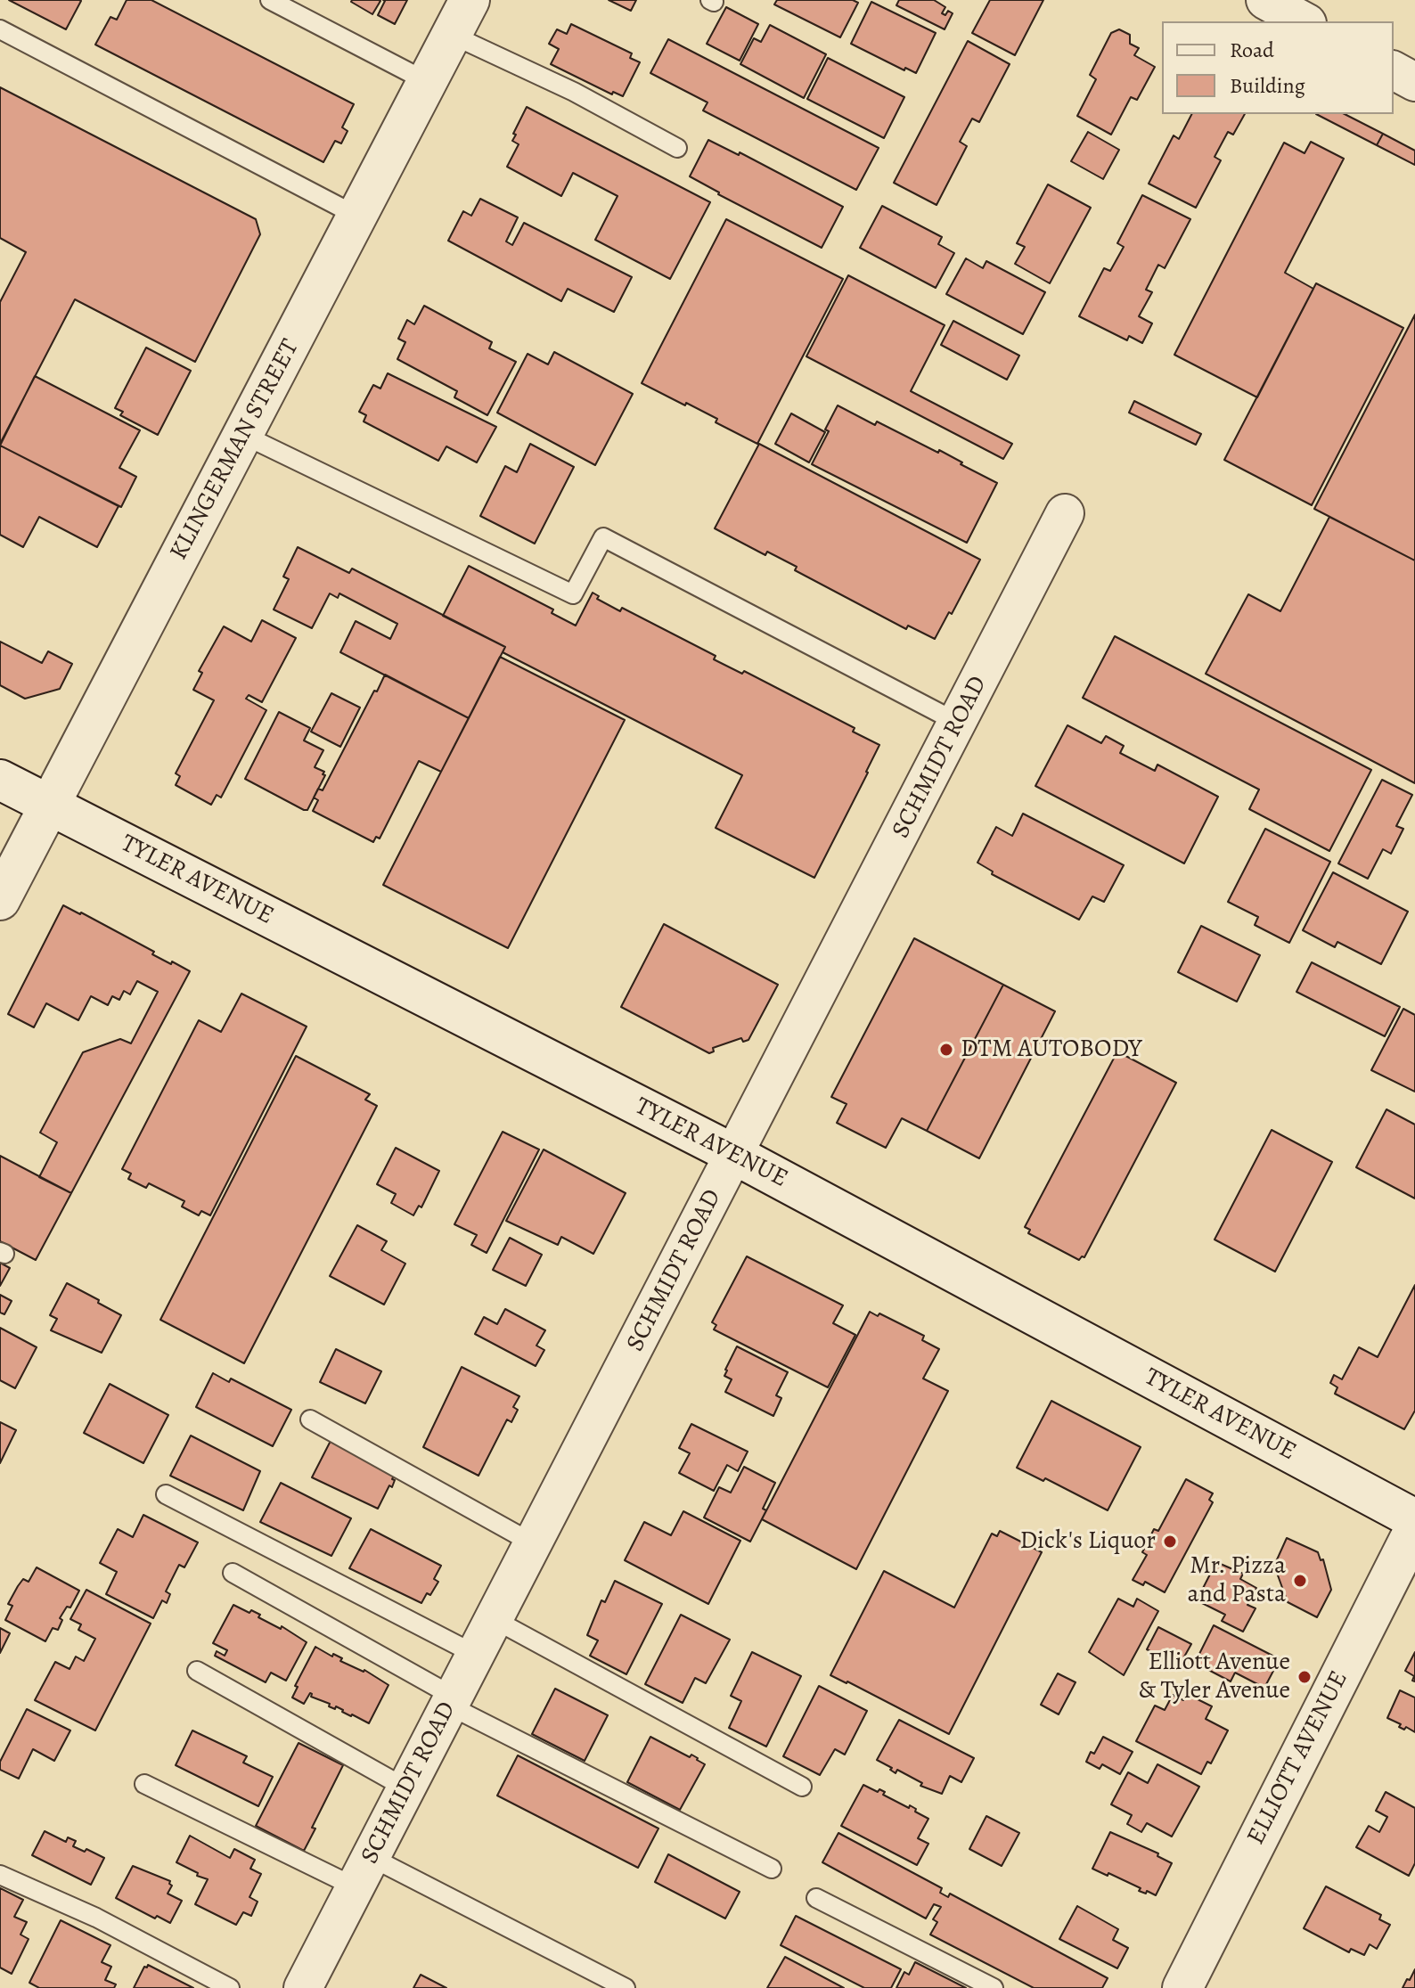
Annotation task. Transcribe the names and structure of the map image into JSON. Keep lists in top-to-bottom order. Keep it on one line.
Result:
{"streets":{"main road":["KLINGERMAN STREET","TYLER AVENUE","ELLIOTT AVENUE"],"street":["SCHMIDT ROAD"]},"crossings":[["KLINGERMAN STREET","TYLER AVENUE"],["SCHMIDT ROAD","TYLER AVENUE"]],"places":["DTM AUTOBODY","Dick's Liquor","Mr. Pizza and Pasta","Elliott Avenue & Tyler Avenue"],"legend":["Road","Building"]}
